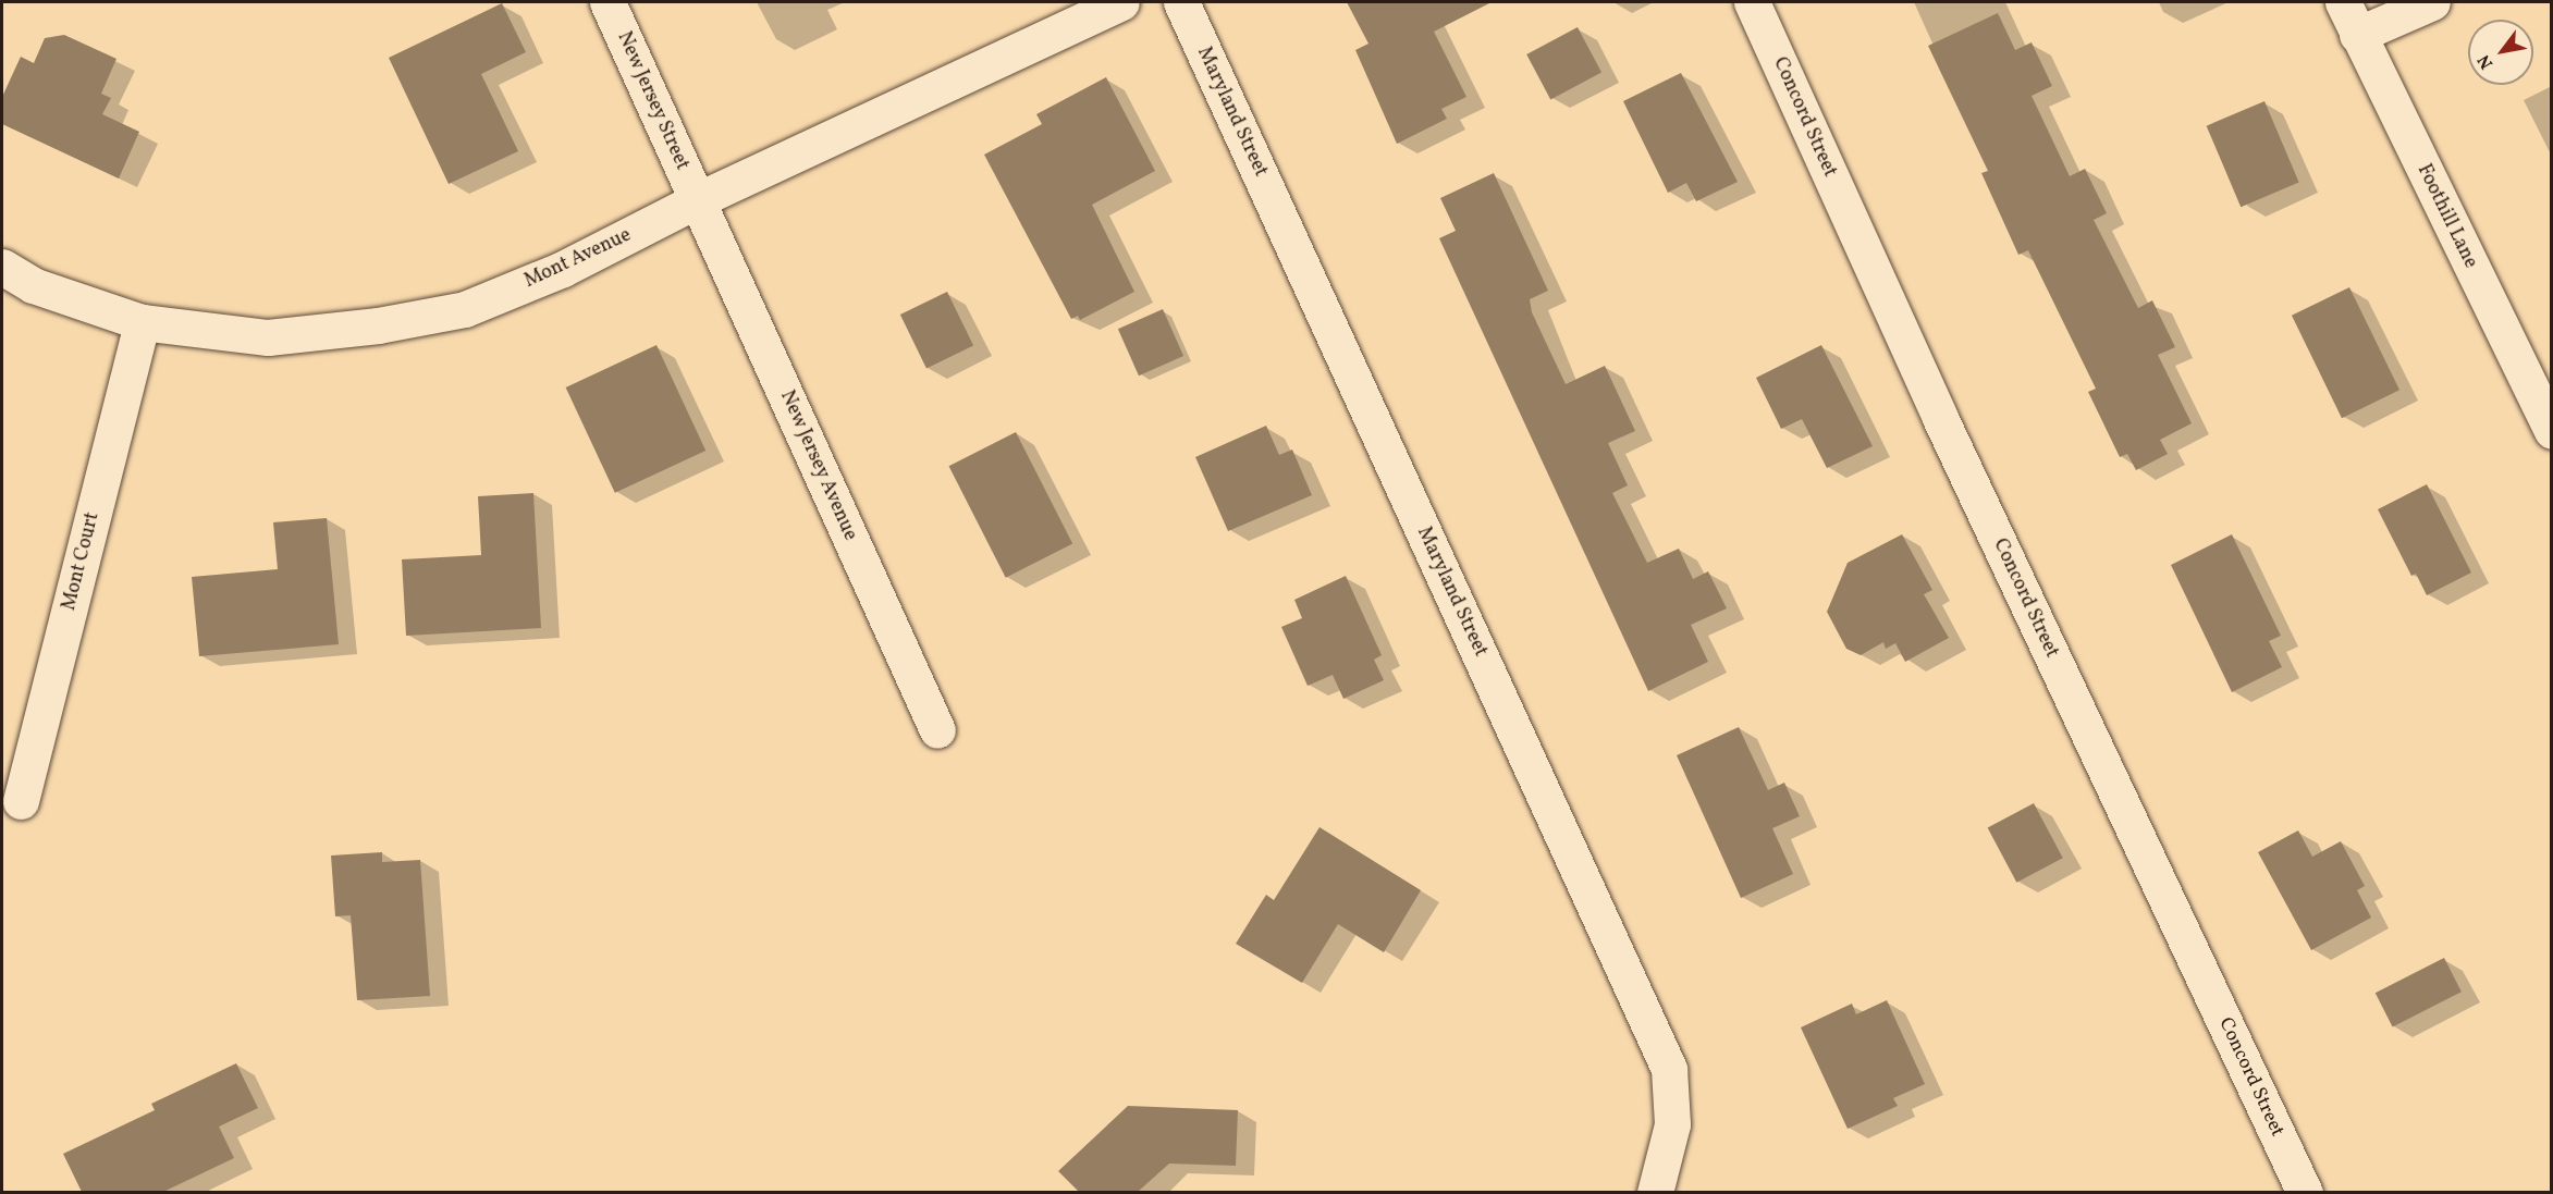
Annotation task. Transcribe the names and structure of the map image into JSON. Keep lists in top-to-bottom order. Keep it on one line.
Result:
{"streets":{"street":["New Jersey Street","Maryland Street","Concord Street","Foothill Lane","Mont Avenue","New Jersey Avenue","Mont Court"]},"crossings":[["New Jersey Street","Mont Avenue"],["New Jersey Street","New Jersey Avenue"],["Mont Avenue","New Jersey Avenue"],["Mont Avenue","Mont Court"]],"north":"bottom left"}
